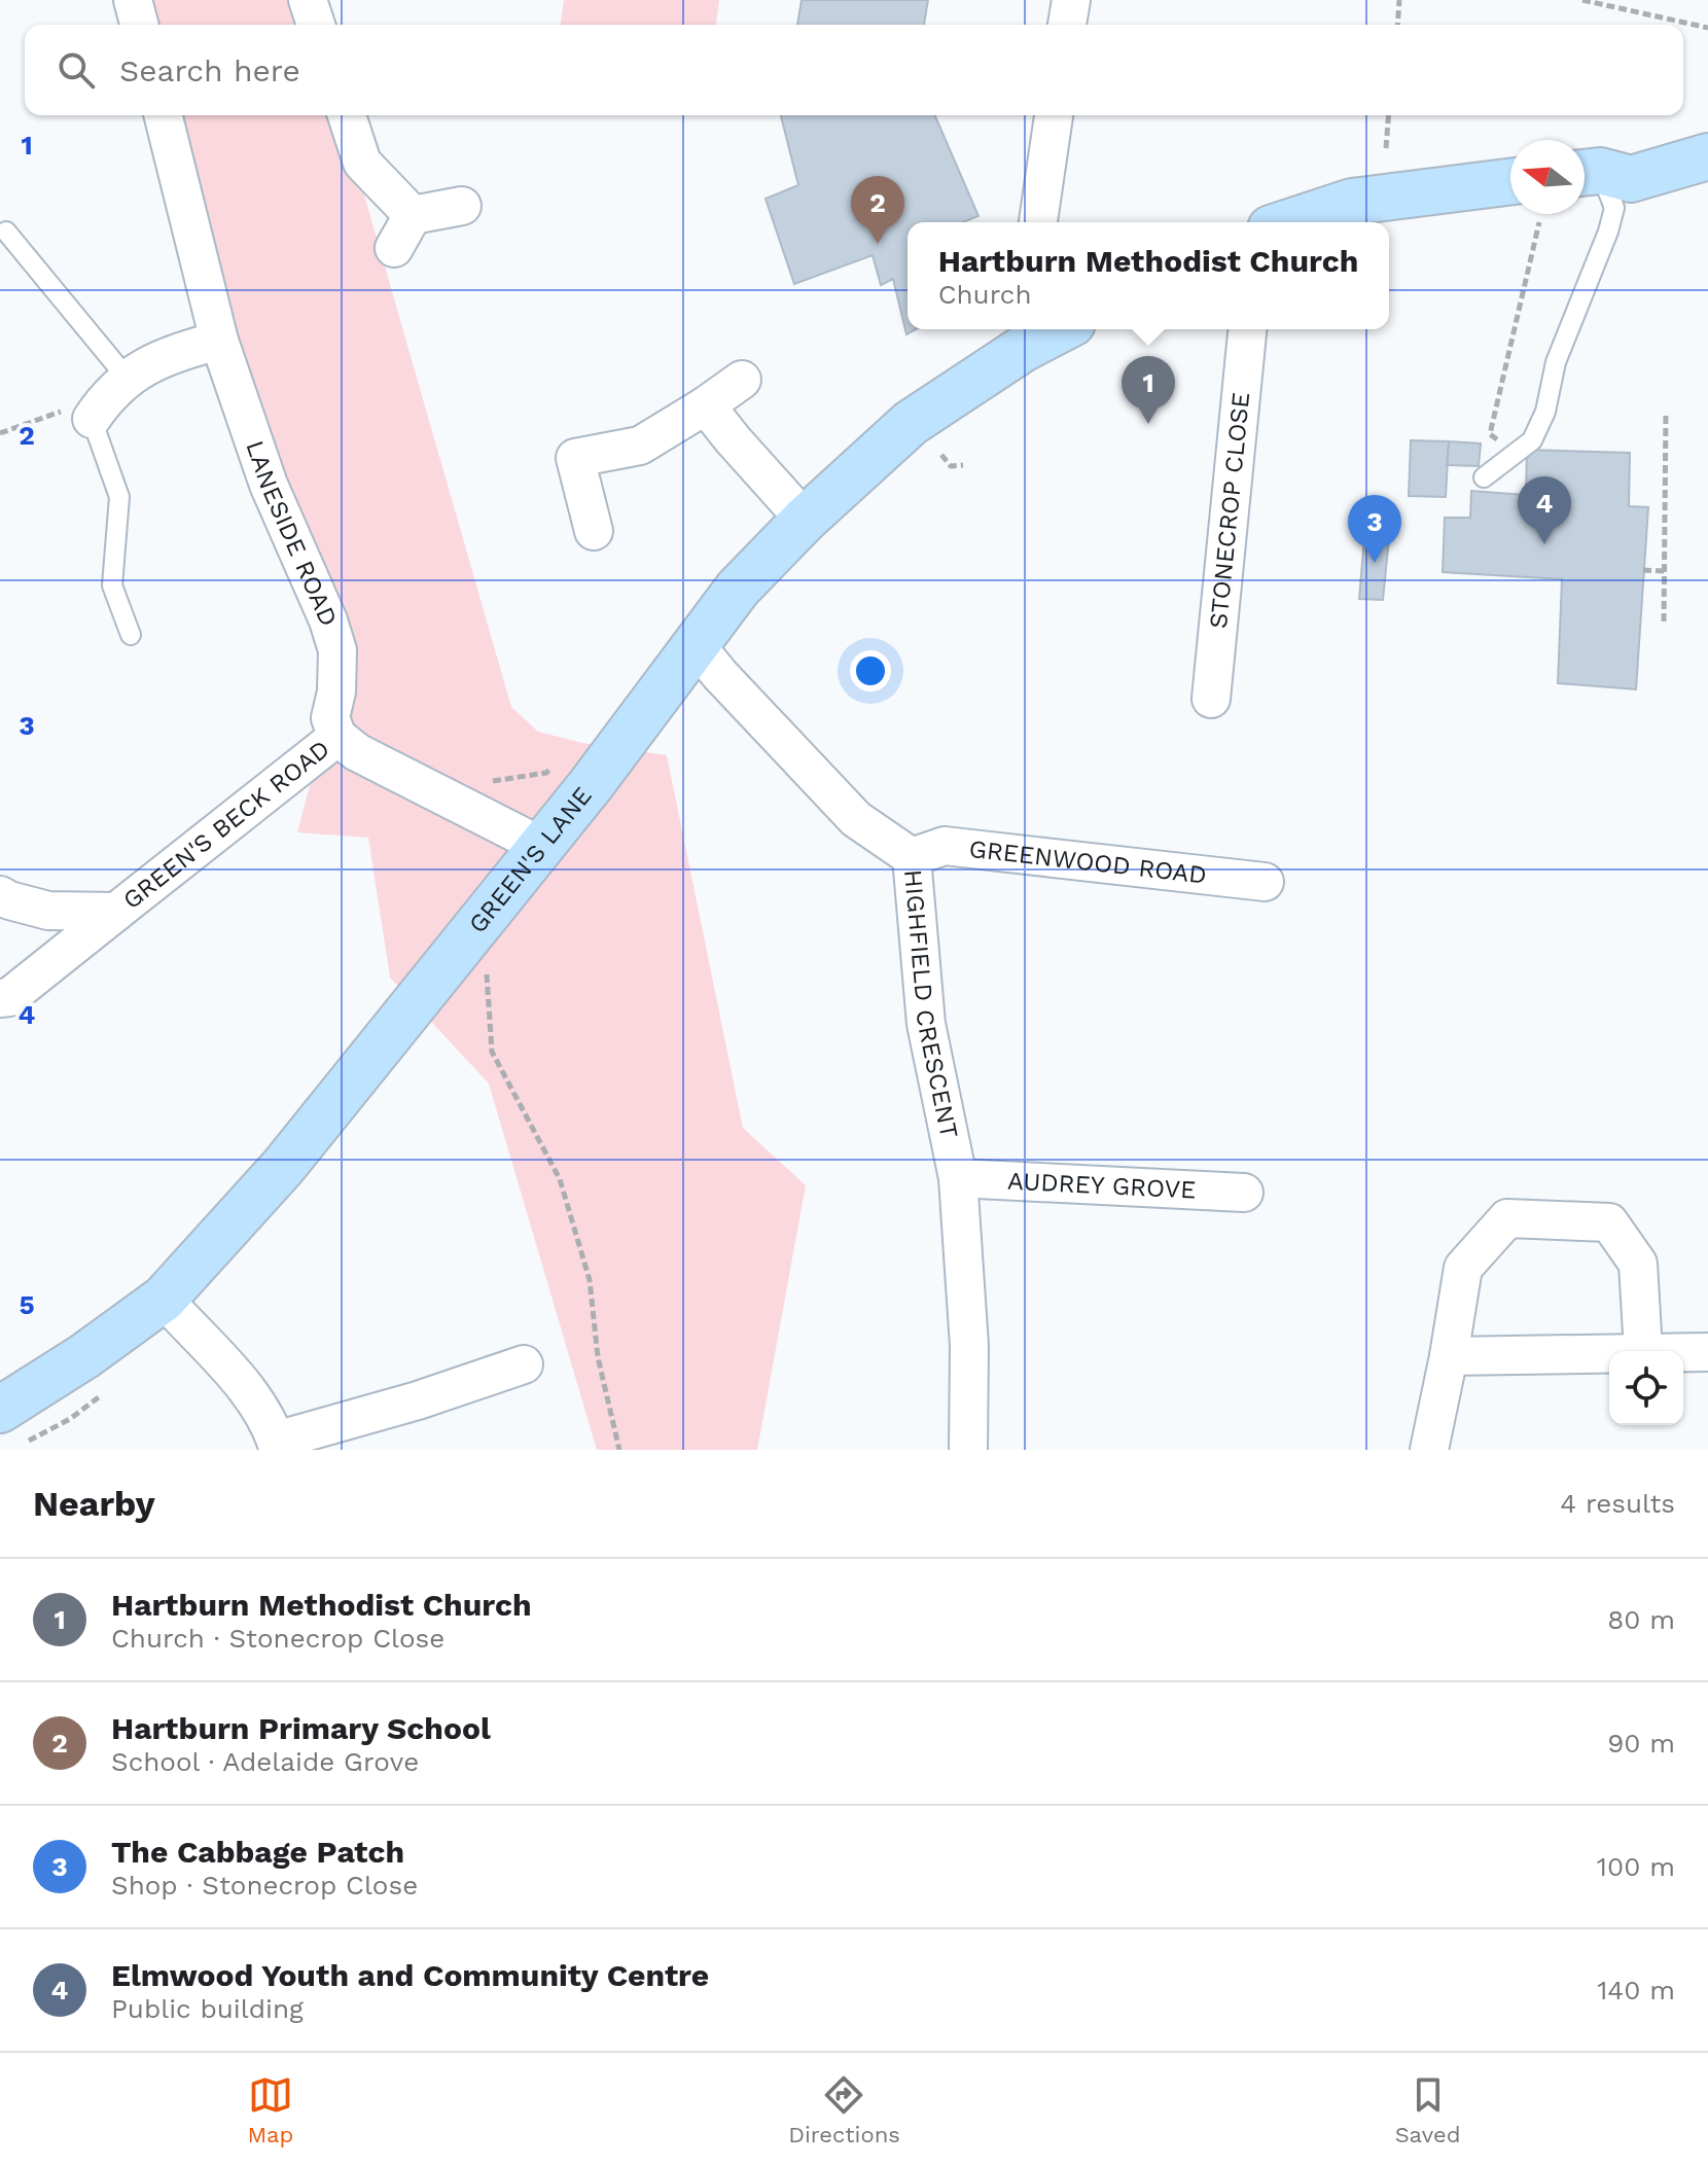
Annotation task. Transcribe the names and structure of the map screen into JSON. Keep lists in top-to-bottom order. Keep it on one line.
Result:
{"streets":{"street":["STONECROP CLOSE","LANESIDE ROAD","GREEN'S BECK ROAD","GREEN'S LANE","GREENWOOD ROAD","HIGHFIELD CRESCENT","AUDREY GROVE"]},"crossings":[["LANESIDE ROAD","GREEN'S BECK ROAD"],["GREEN'S LANE","HIGHFIELD CRESCENT"],["GREENWOOD ROAD","HIGHFIELD CRESCENT"],["HIGHFIELD CRESCENT","AUDREY GROVE"]],"north":"left","page":{"search":"Search here","pins":["2","1","4","3"],"popup":["Hartburn Methodist Church","Church"],"heading":["Nearby","4 results"],"list":[{"mark":"1","name":"Hartburn Methodist Church","note":"Church · Stonecrop Close","value":"80 m"},{"mark":"2","name":"Hartburn Primary School","note":"School · Adelaide Grove","value":"90 m"},{"mark":"3","name":"The Cabbage Patch","note":"Shop · Stonecrop Close","value":"100 m"},{"mark":"4","name":"Elmwood Youth and Community Centre","note":"Public building","value":"140 m"}],"nav":["Map","Directions","Saved"]},"grid":{"rows":["1","2","3","4","5"]}}
